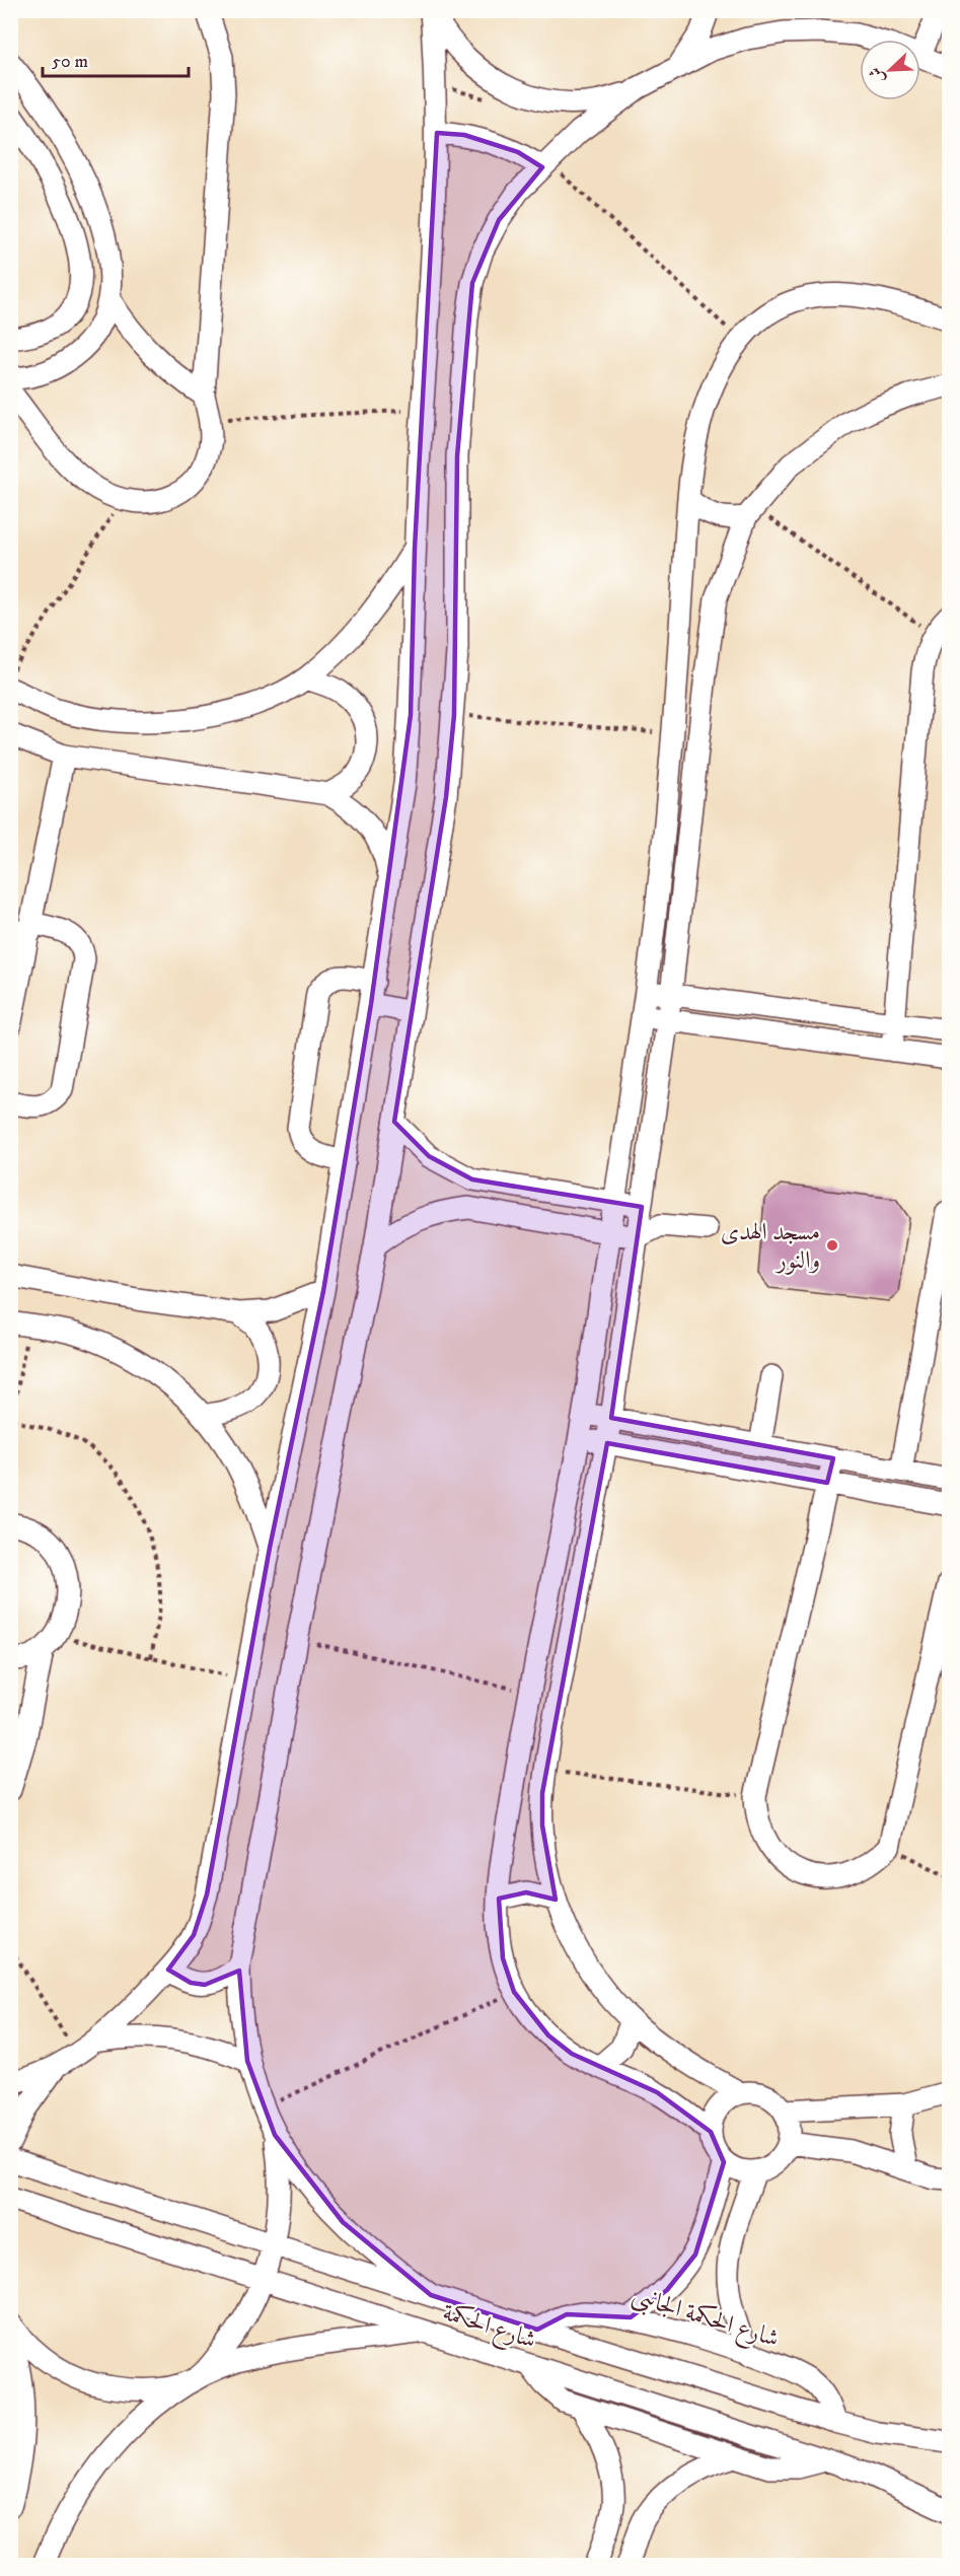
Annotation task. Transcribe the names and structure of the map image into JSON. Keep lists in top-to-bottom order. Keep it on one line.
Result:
{"streets":{"street":["شارع الحكمة الجانبى","شارع الحكمة"]},"crossings":[["شارع الحكمة الجانبى","شارع الحكمة"]],"places":["مسجد الهدى والنور"],"scale_bar":"50 m","north":"bottom left"}
